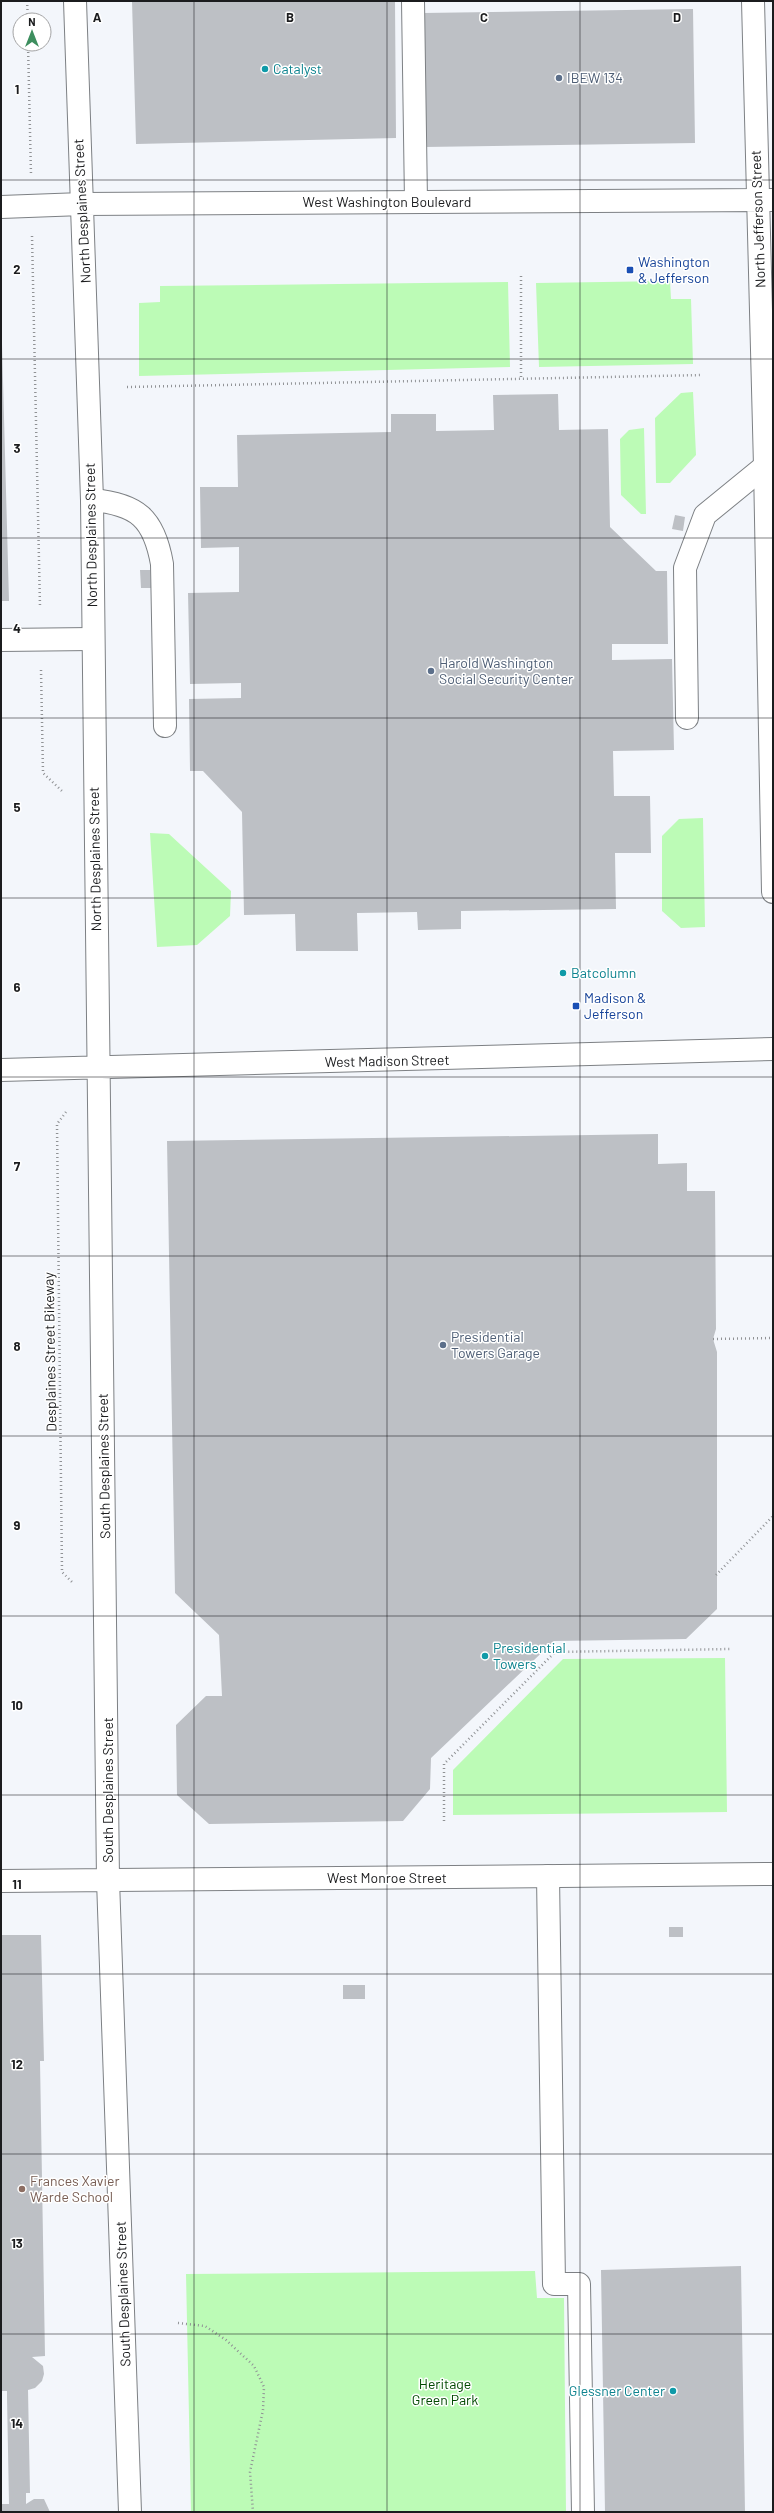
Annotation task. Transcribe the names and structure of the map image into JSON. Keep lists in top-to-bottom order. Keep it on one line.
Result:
{"streets":{"main road":["West Washington Boulevard","North Desplaines Street","North Jefferson Street","West Madison Street","South Desplaines Street","West Monroe Street"],"path":["Desplaines Street Bikeway"]},"crossings":[["West Washington Boulevard","North Desplaines Street"],["West Washington Boulevard","North Jefferson Street"],["North Desplaines Street","West Madison Street"],["North Desplaines Street","South Desplaines Street"],["West Madison Street","South Desplaines Street"],["South Desplaines Street","West Monroe Street"]],"parks":["Heritage Green Park"],"places":{"other":["Catalyst","IBEW 134","Harold Washington Social Security Center","Batcolumn","Presidential Towers Garage","Presidential Towers","Frances Xavier Warde School","Glessner Center"],"transit":["Washington & Jefferson","Madison & Jefferson"]},"north":"top","grid":{"columns":["A","B","C","D"],"rows":["1","2","3","4","5","6","7","8","9","10","11","12","13","14"]}}
